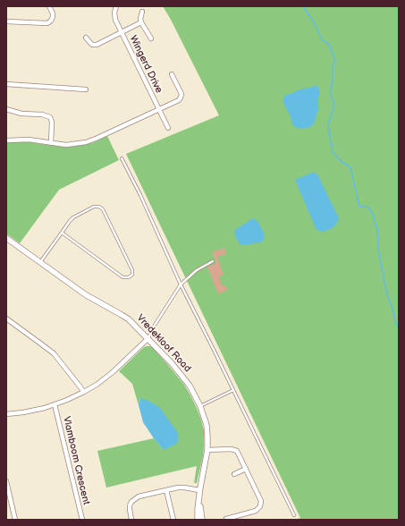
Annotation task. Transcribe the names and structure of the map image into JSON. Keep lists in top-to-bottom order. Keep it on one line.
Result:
{"streets":{"street":["Wingerd Drive","Vredekloof Road","Vlamboom Crescent"]}}
